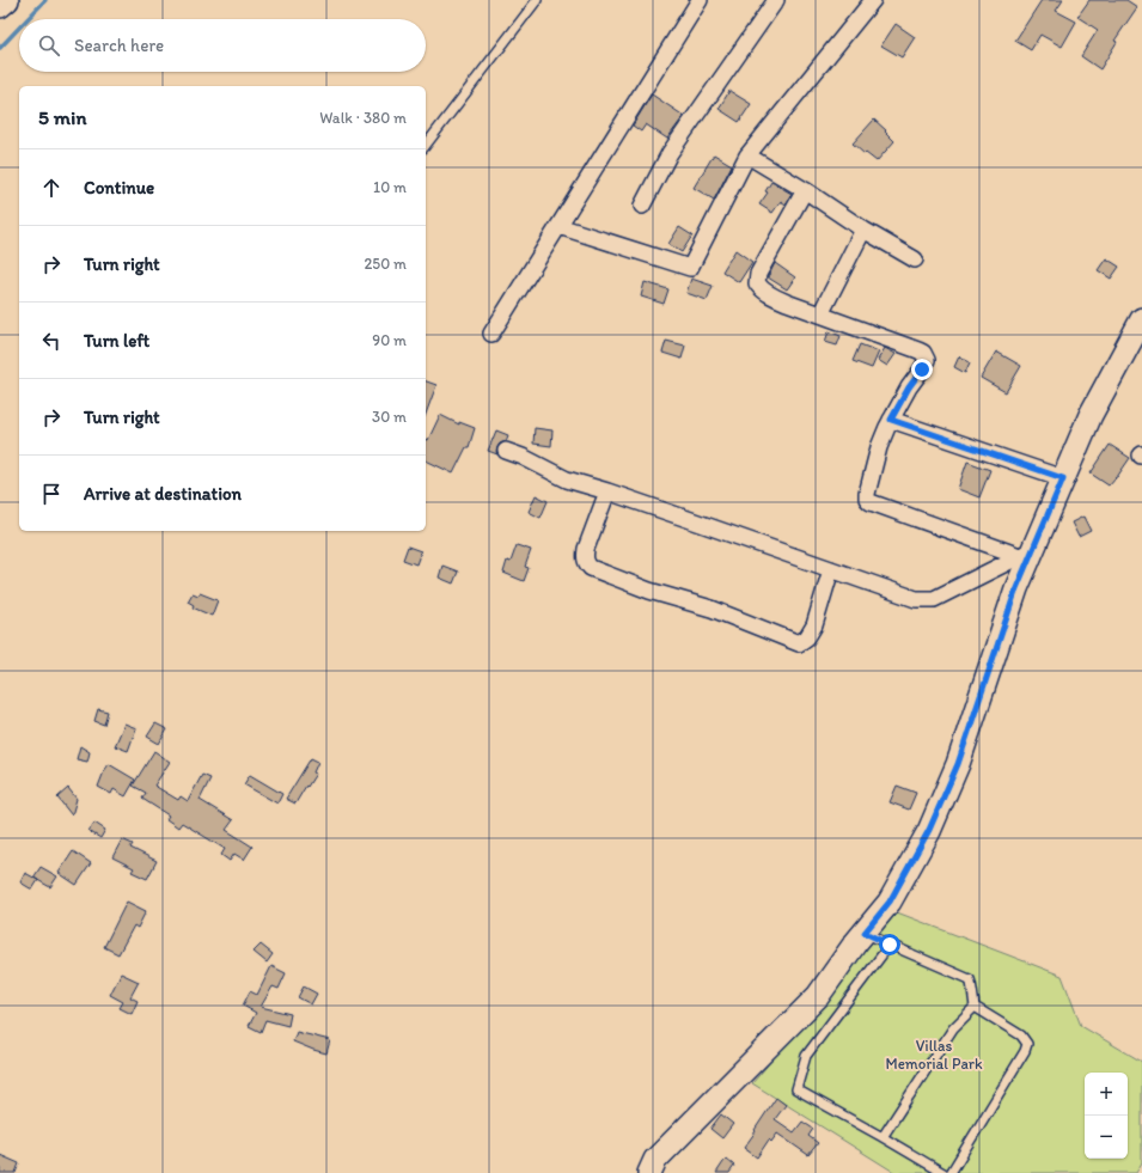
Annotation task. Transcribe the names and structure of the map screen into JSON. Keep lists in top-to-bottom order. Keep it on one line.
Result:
{"parks":["Villas Memorial Park"],"page":{"search":"Search here","heading":["5 min","Walk · 380 m"],"list":[["Continue","10 m"],["Turn right","250 m"],["Turn left","90 m"],["Turn right","30 m"],"Arrive at destination"],"map_buttons":["+","−"]}}
